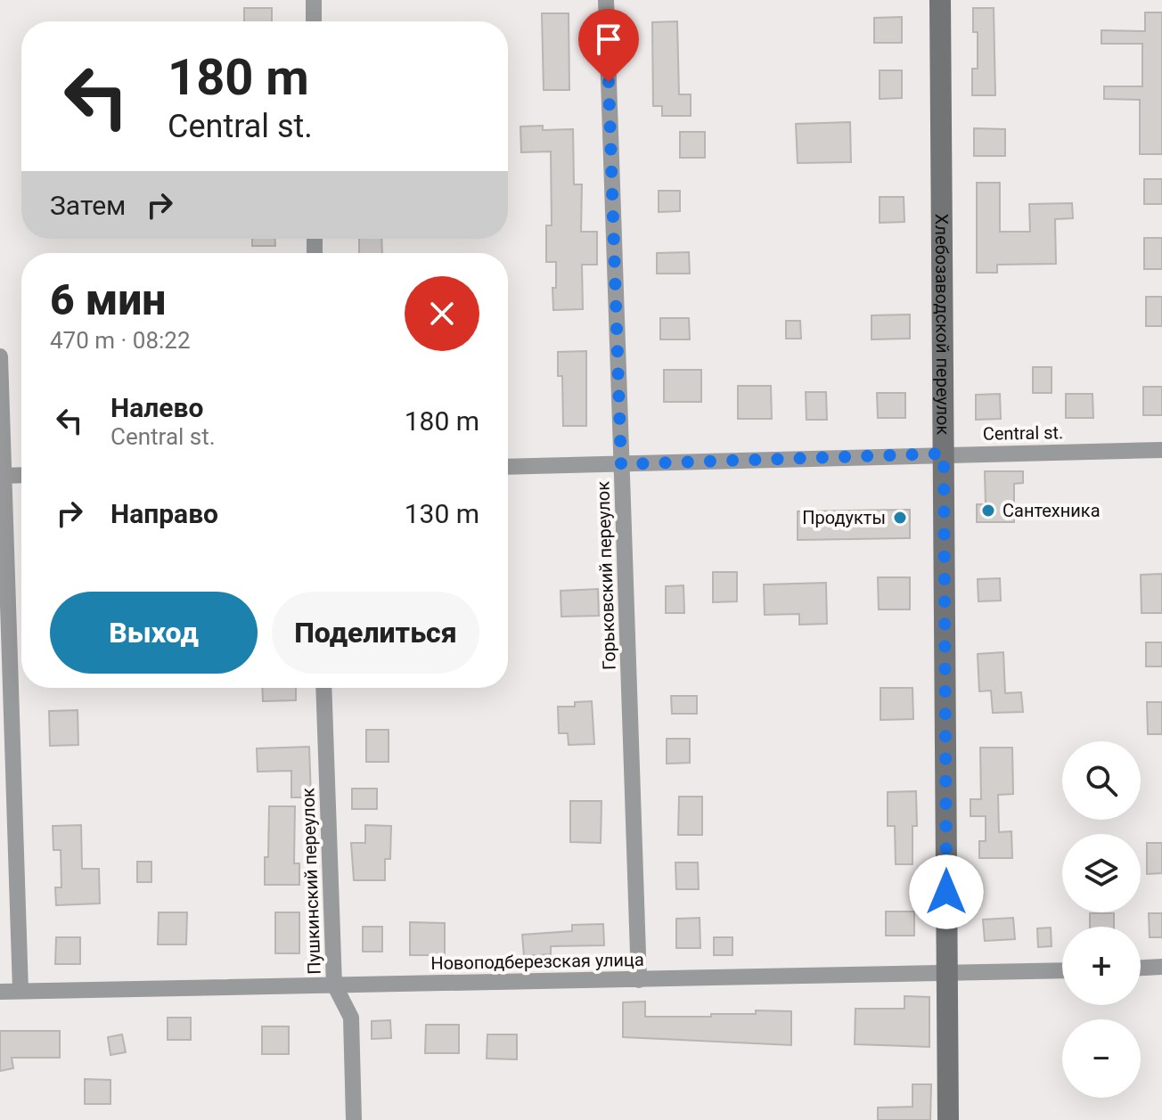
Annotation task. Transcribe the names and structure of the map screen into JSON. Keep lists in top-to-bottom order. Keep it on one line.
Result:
{"streets":{"street":["Хлебозаводской переулок","Central st.","Горьковский переулок","Пушкинский переулок","Новоподберезская улица"]},"crossings":[["Хлебозаводской переулок","Central st."],["Хлебозаводской переулок","Новоподберезская улица"],["Central st.","Горьковский переулок"],["Горьковский переулок","Новоподберезская улица"],["Пушкинский переулок","Новоподберезская улица"]],"places":["Сантехника","Продукты"],"page":{"turn":["180 m","Central st."],"then":"Затем","heading":["6 мин","470 m · 08:22"],"list":[{"name":"Налево","note":"Central st.","value":"180 m"},{"name":"Направо","value":"130 m"}],"buttons":["Выход","Поделиться"],"map_buttons":["+","−"]}}
